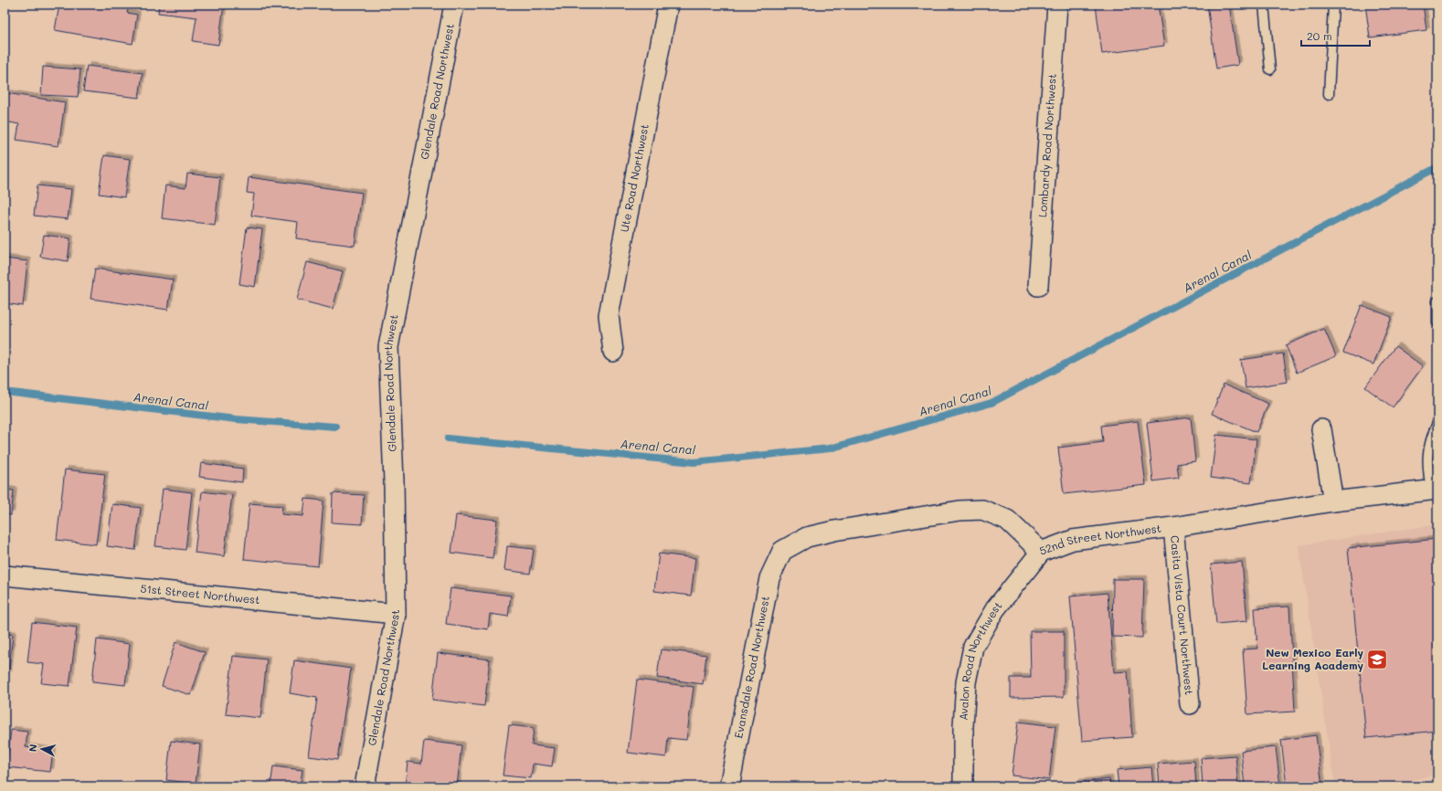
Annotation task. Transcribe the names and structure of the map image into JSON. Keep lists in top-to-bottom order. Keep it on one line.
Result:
{"streets":{"street":["Glendale Road Northwest","Lombardy Road Northwest","Ute Road Northwest","52nd Street Northwest","51st Street Northwest","Casita Vista Court Northwest","Avalon Road Northwest","Evansdale Road Northwest"]},"crossings":[["Glendale Road Northwest","51st Street Northwest"],["52nd Street Northwest","Casita Vista Court Northwest"],["52nd Street Northwest","Avalon Road Northwest"],["52nd Street Northwest","Evansdale Road Northwest"]],"water":["Arenal Canal"],"places":{"school or university":["New Mexico Early Learning Academy"]},"scale_bar":"20 m","north":"left"}
